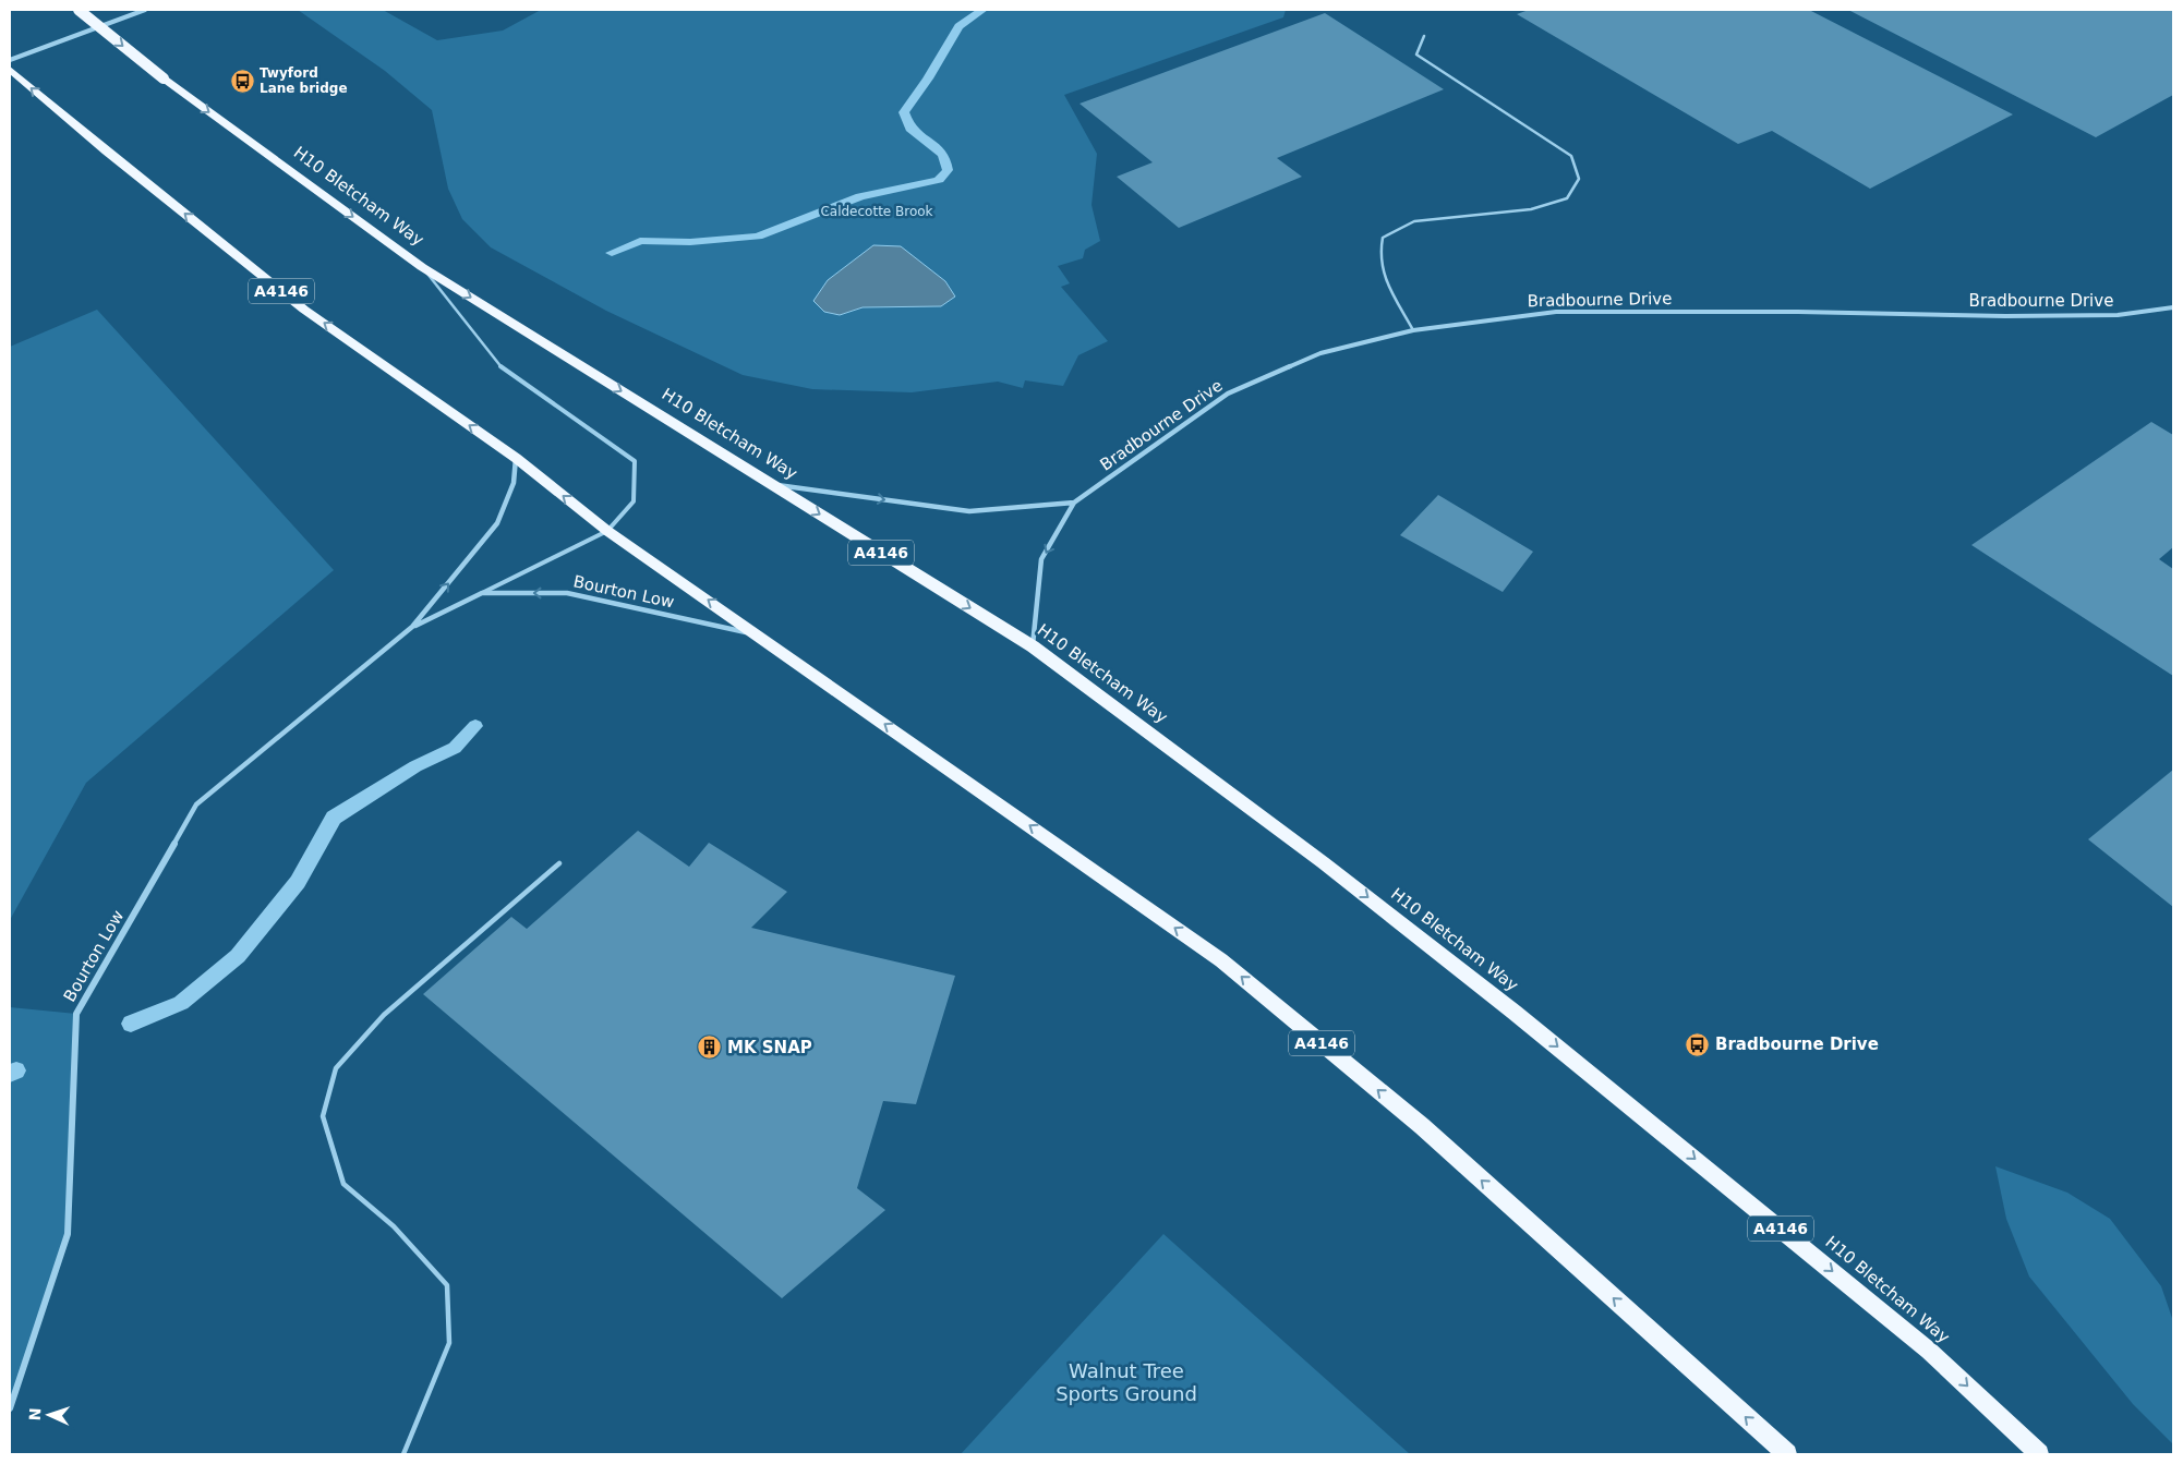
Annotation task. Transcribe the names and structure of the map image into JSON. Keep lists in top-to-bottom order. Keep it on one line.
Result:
{"streets":{"highway":["H10 Bletcham Way","A4146"],"street":["Bradbourne Drive","Bourton Low"]},"crossings":[["H10 Bletcham Way","Bradbourne Drive"],["A4146","Bourton Low"]],"parks":["Caldecotte Brook","Walnut Tree Sports Ground"],"places":{"bus stop":["Twyford Lane bridge","Bradbourne Drive"],"building":["MK SNAP"]},"north":"left"}
